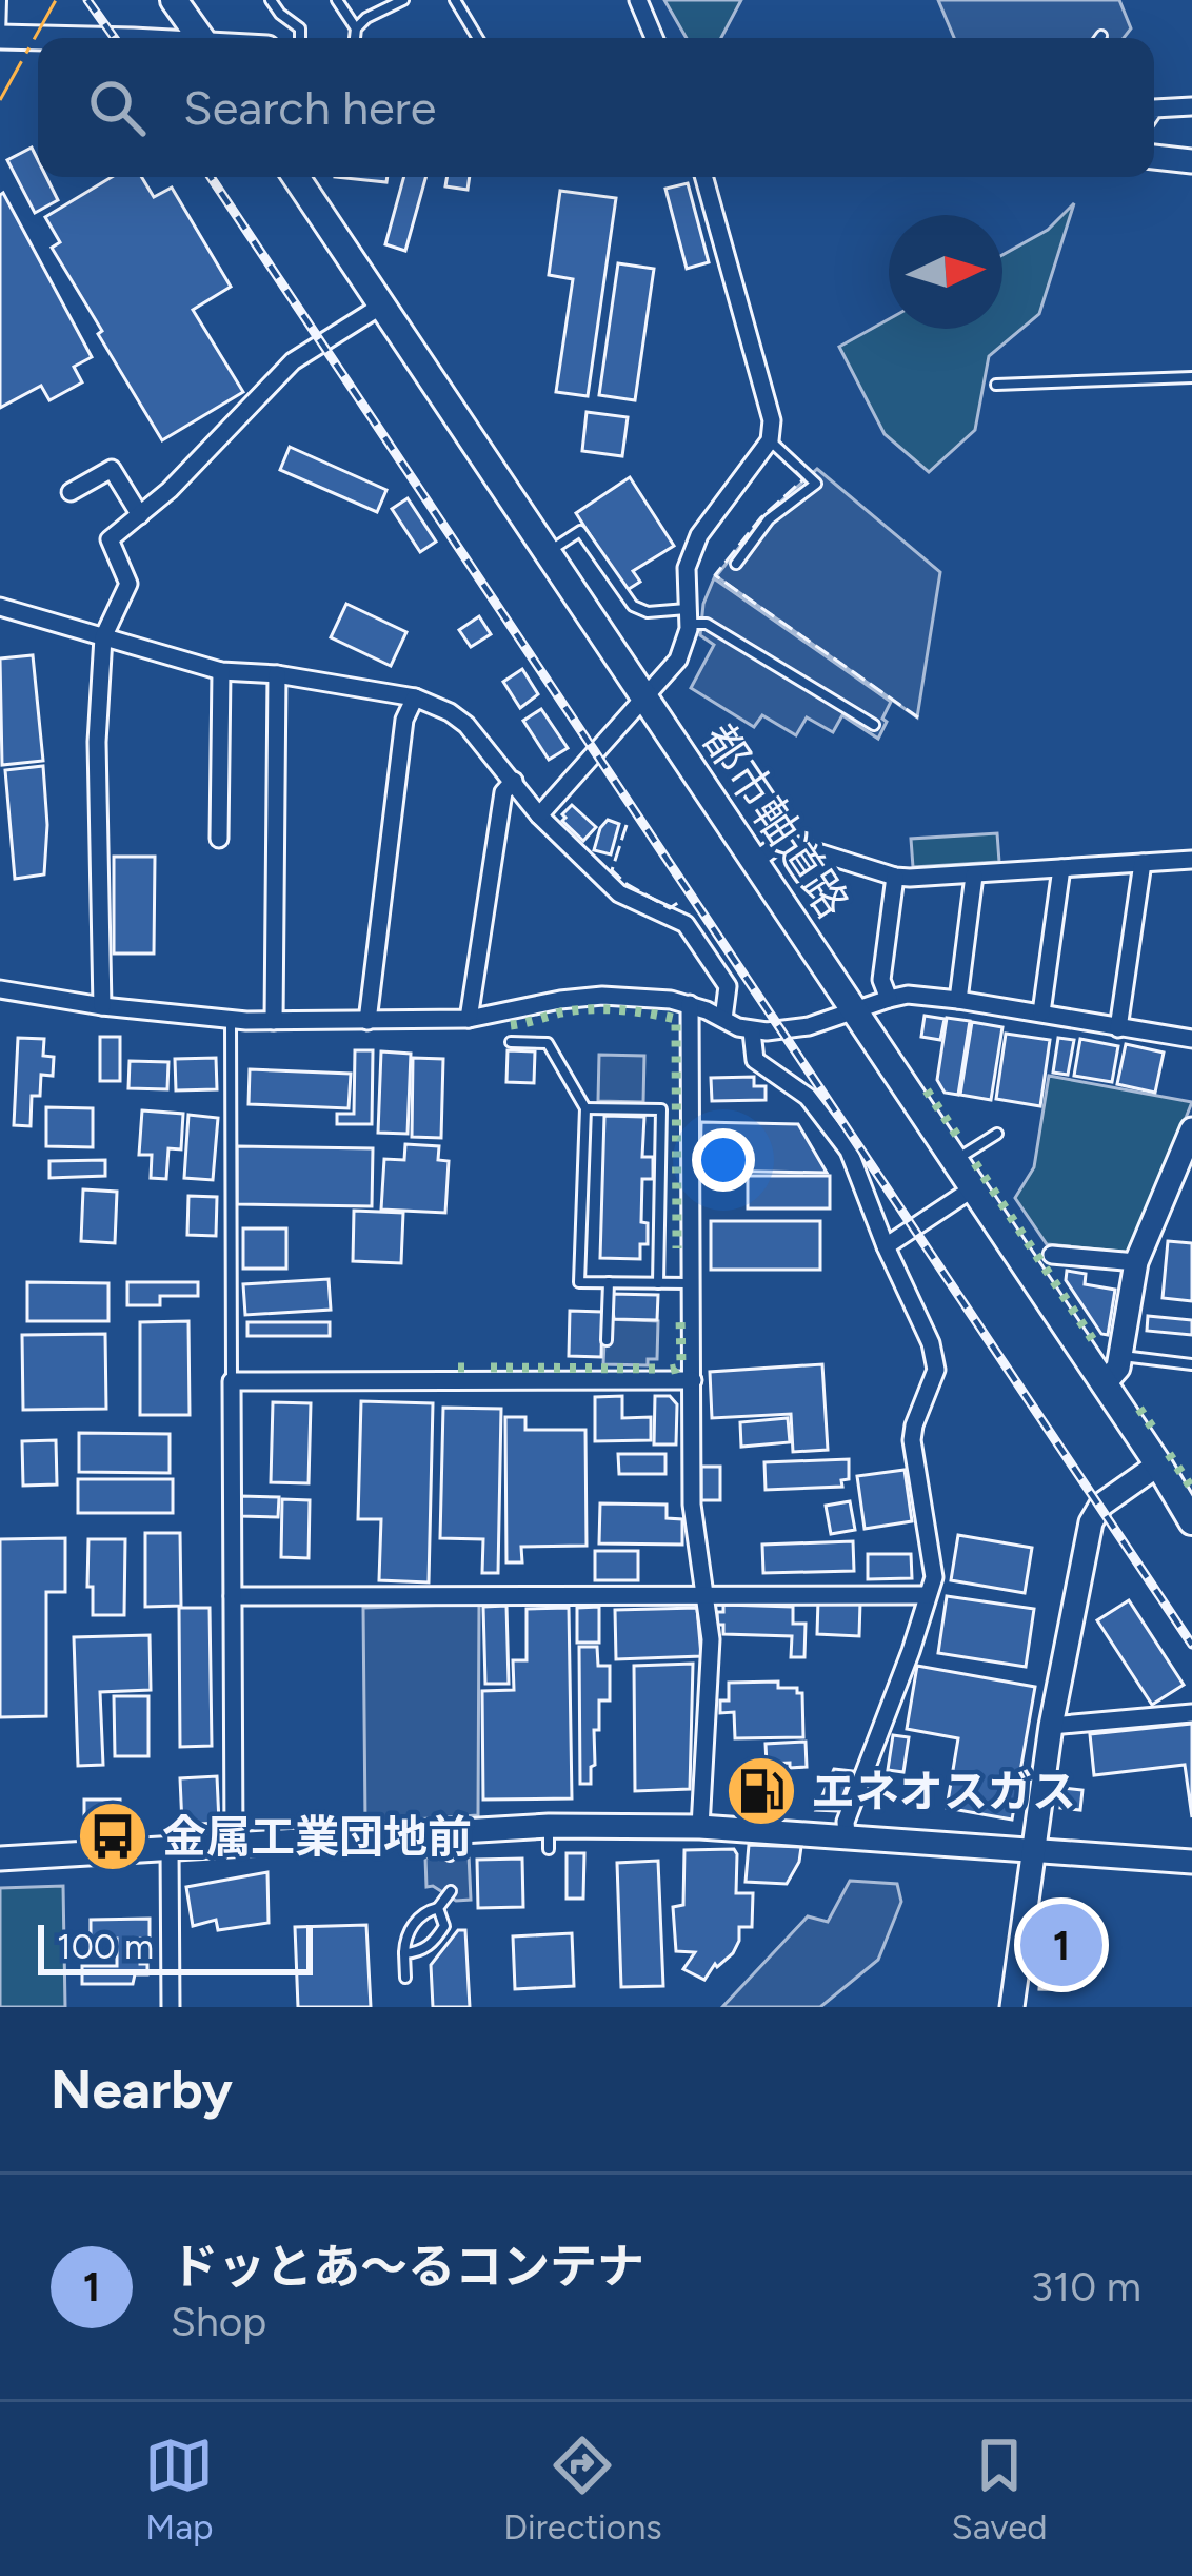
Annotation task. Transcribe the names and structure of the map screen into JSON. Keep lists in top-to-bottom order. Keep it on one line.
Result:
{"streets":{"main road":["都市軸道路"]},"places":{"fuel station":["エネオスガス"],"bus stop":["金属工業団地前"]},"scale_bar":"100 m","north":"right","page":{"search":"Search here","pins":"1","scale":"100 m","heading":"Nearby","list":[{"mark":"1","name":"ドッとあ〜るコンテナ","note":"Shop","value":"310 m"}],"nav":["Map","Directions","Saved"]}}
